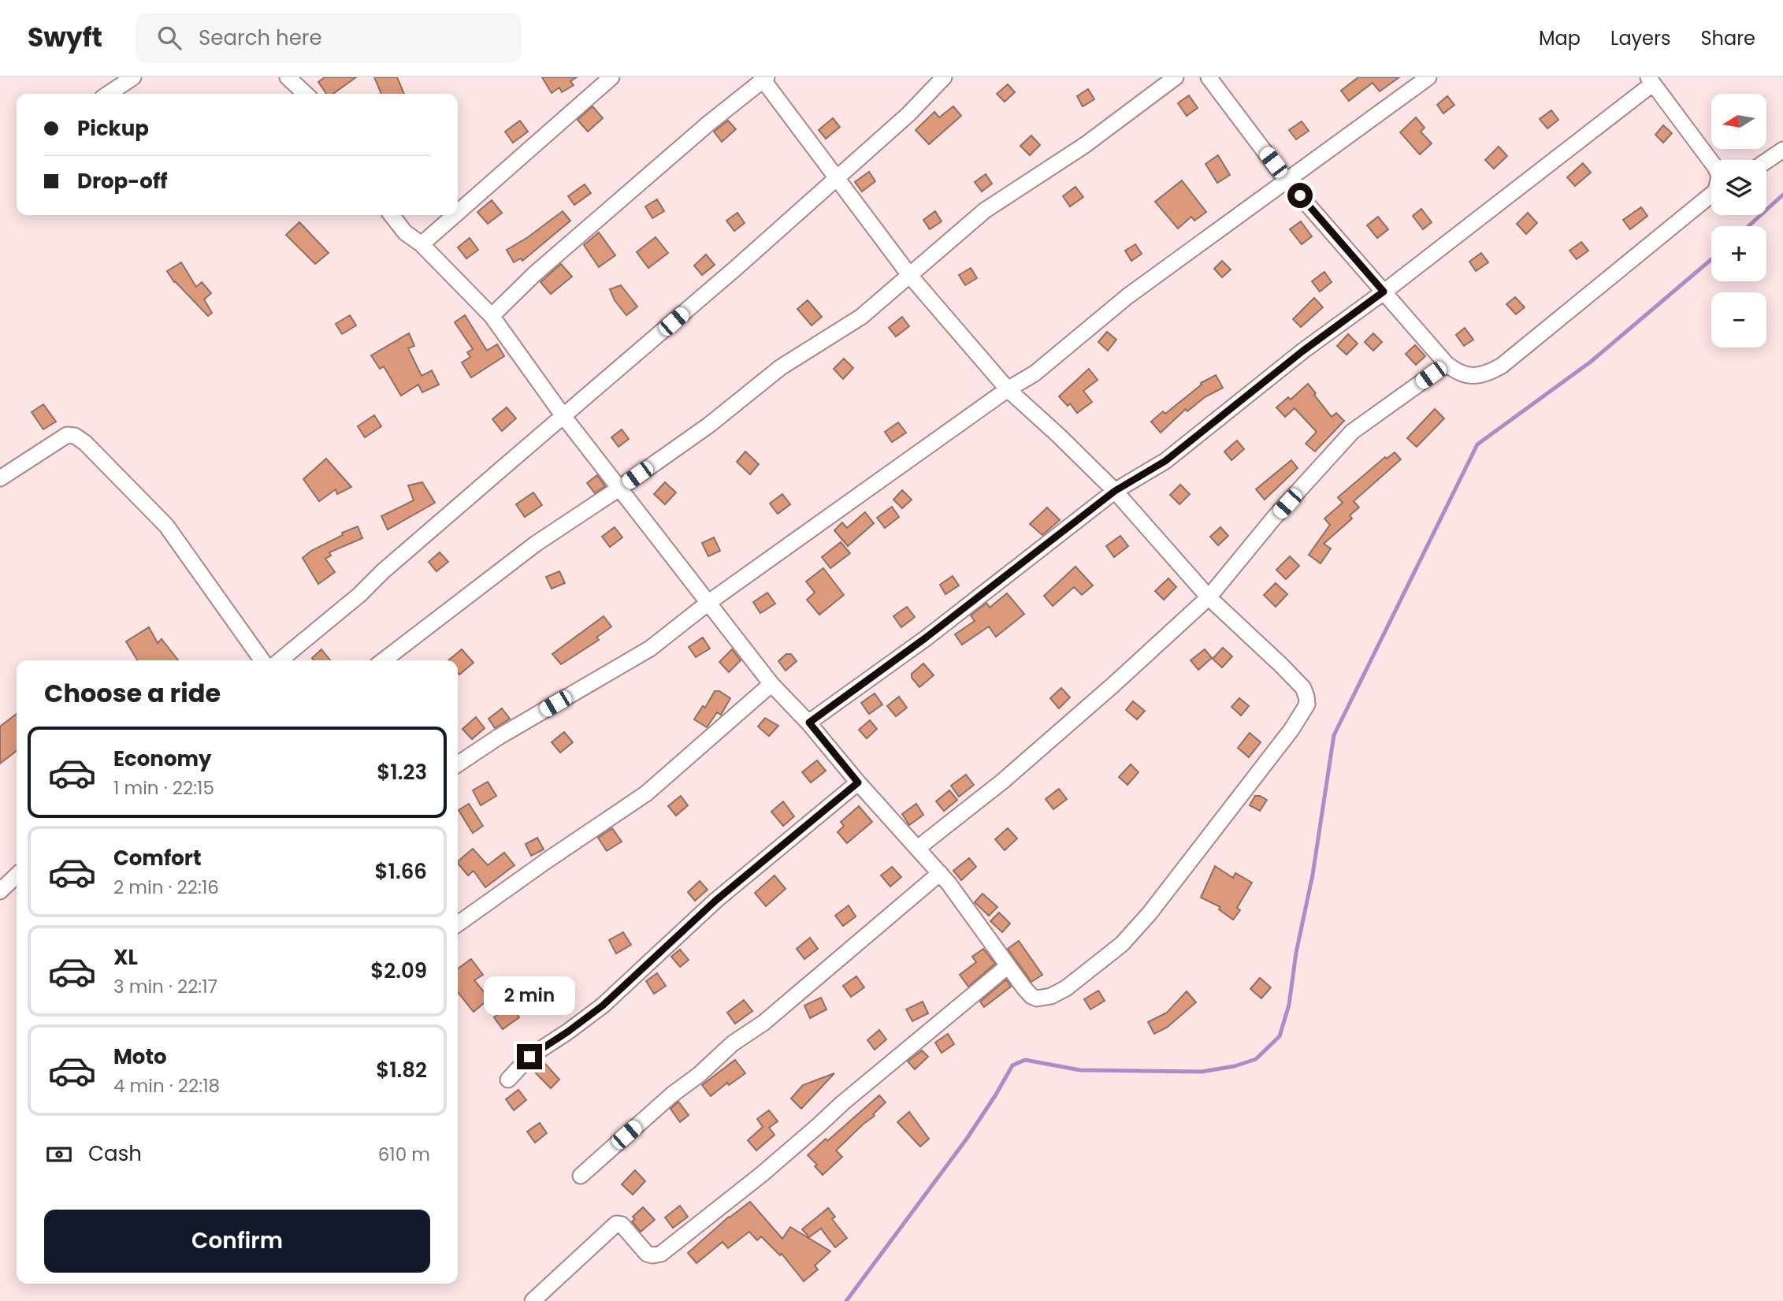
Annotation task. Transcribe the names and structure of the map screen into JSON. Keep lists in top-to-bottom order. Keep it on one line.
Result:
{"north":"left","page":{"header":"Swyft","search":"Search here","nav":["Map","Layers","Share"],"map_buttons":["+","−"],"banner":["Pickup","Drop-off"],"heading":"Choose a ride","list":[{"name":"Economy","note":"1 min · 22:15","value":"$1.23"},{"name":"Comfort","note":"2 min · 22:16","value":"$1.66"},{"name":"XL","note":"3 min · 22:17","value":"$2.09"},{"name":"Moto","note":"4 min · 22:18","value":"$1.82"}],"bubble":"2 min","pay":["Cash","610 m"],"buttons":"Confirm"}}
